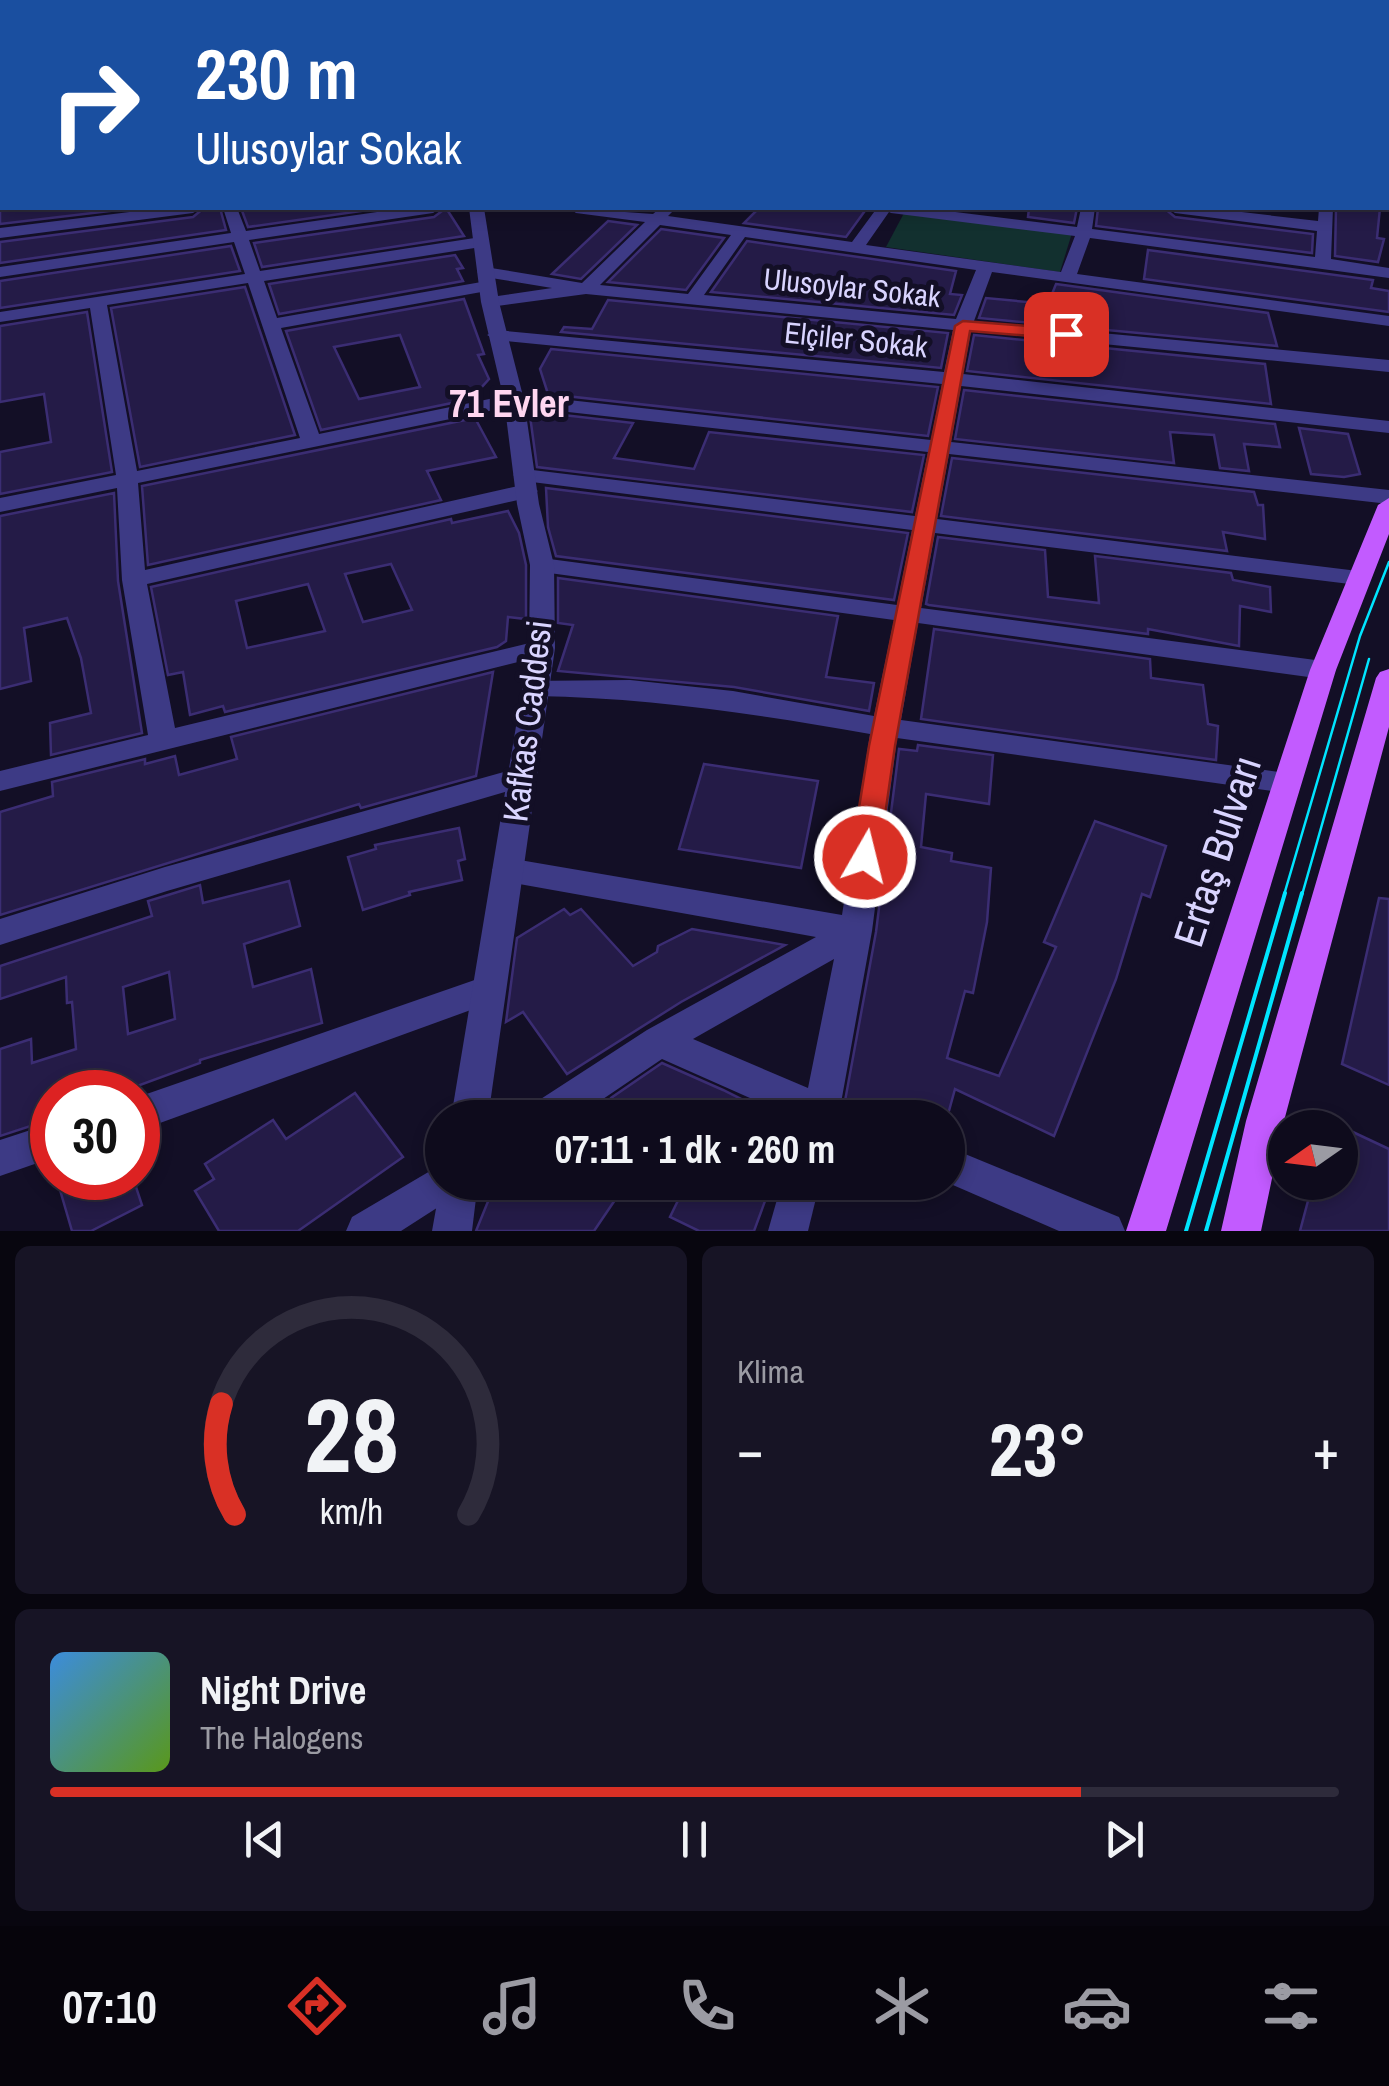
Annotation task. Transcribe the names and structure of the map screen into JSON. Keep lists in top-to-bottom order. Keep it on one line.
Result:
{"streets":{"main road":["Ertaş Bulvarı"],"street":["Ulusoylar Sokak","Elçiler Sokak","Kafkas Caddesi"]},"crossings":[["Ulusoylar Sokak","Kafkas Caddesi"],["Elçiler Sokak","Kafkas Caddesi"]],"districts":["71 Evler"],"north":"left","page":{"turn":["230 m","Ulusoylar Sokak"],"limit":"30","trip":"07:11 · 1 dk · 260 m","tile":"Klima","heat":["−","23°","+"],"song":["Night Drive","The Halogens"],"tabs":"07:10","gauge":["28","km/h"]}}
